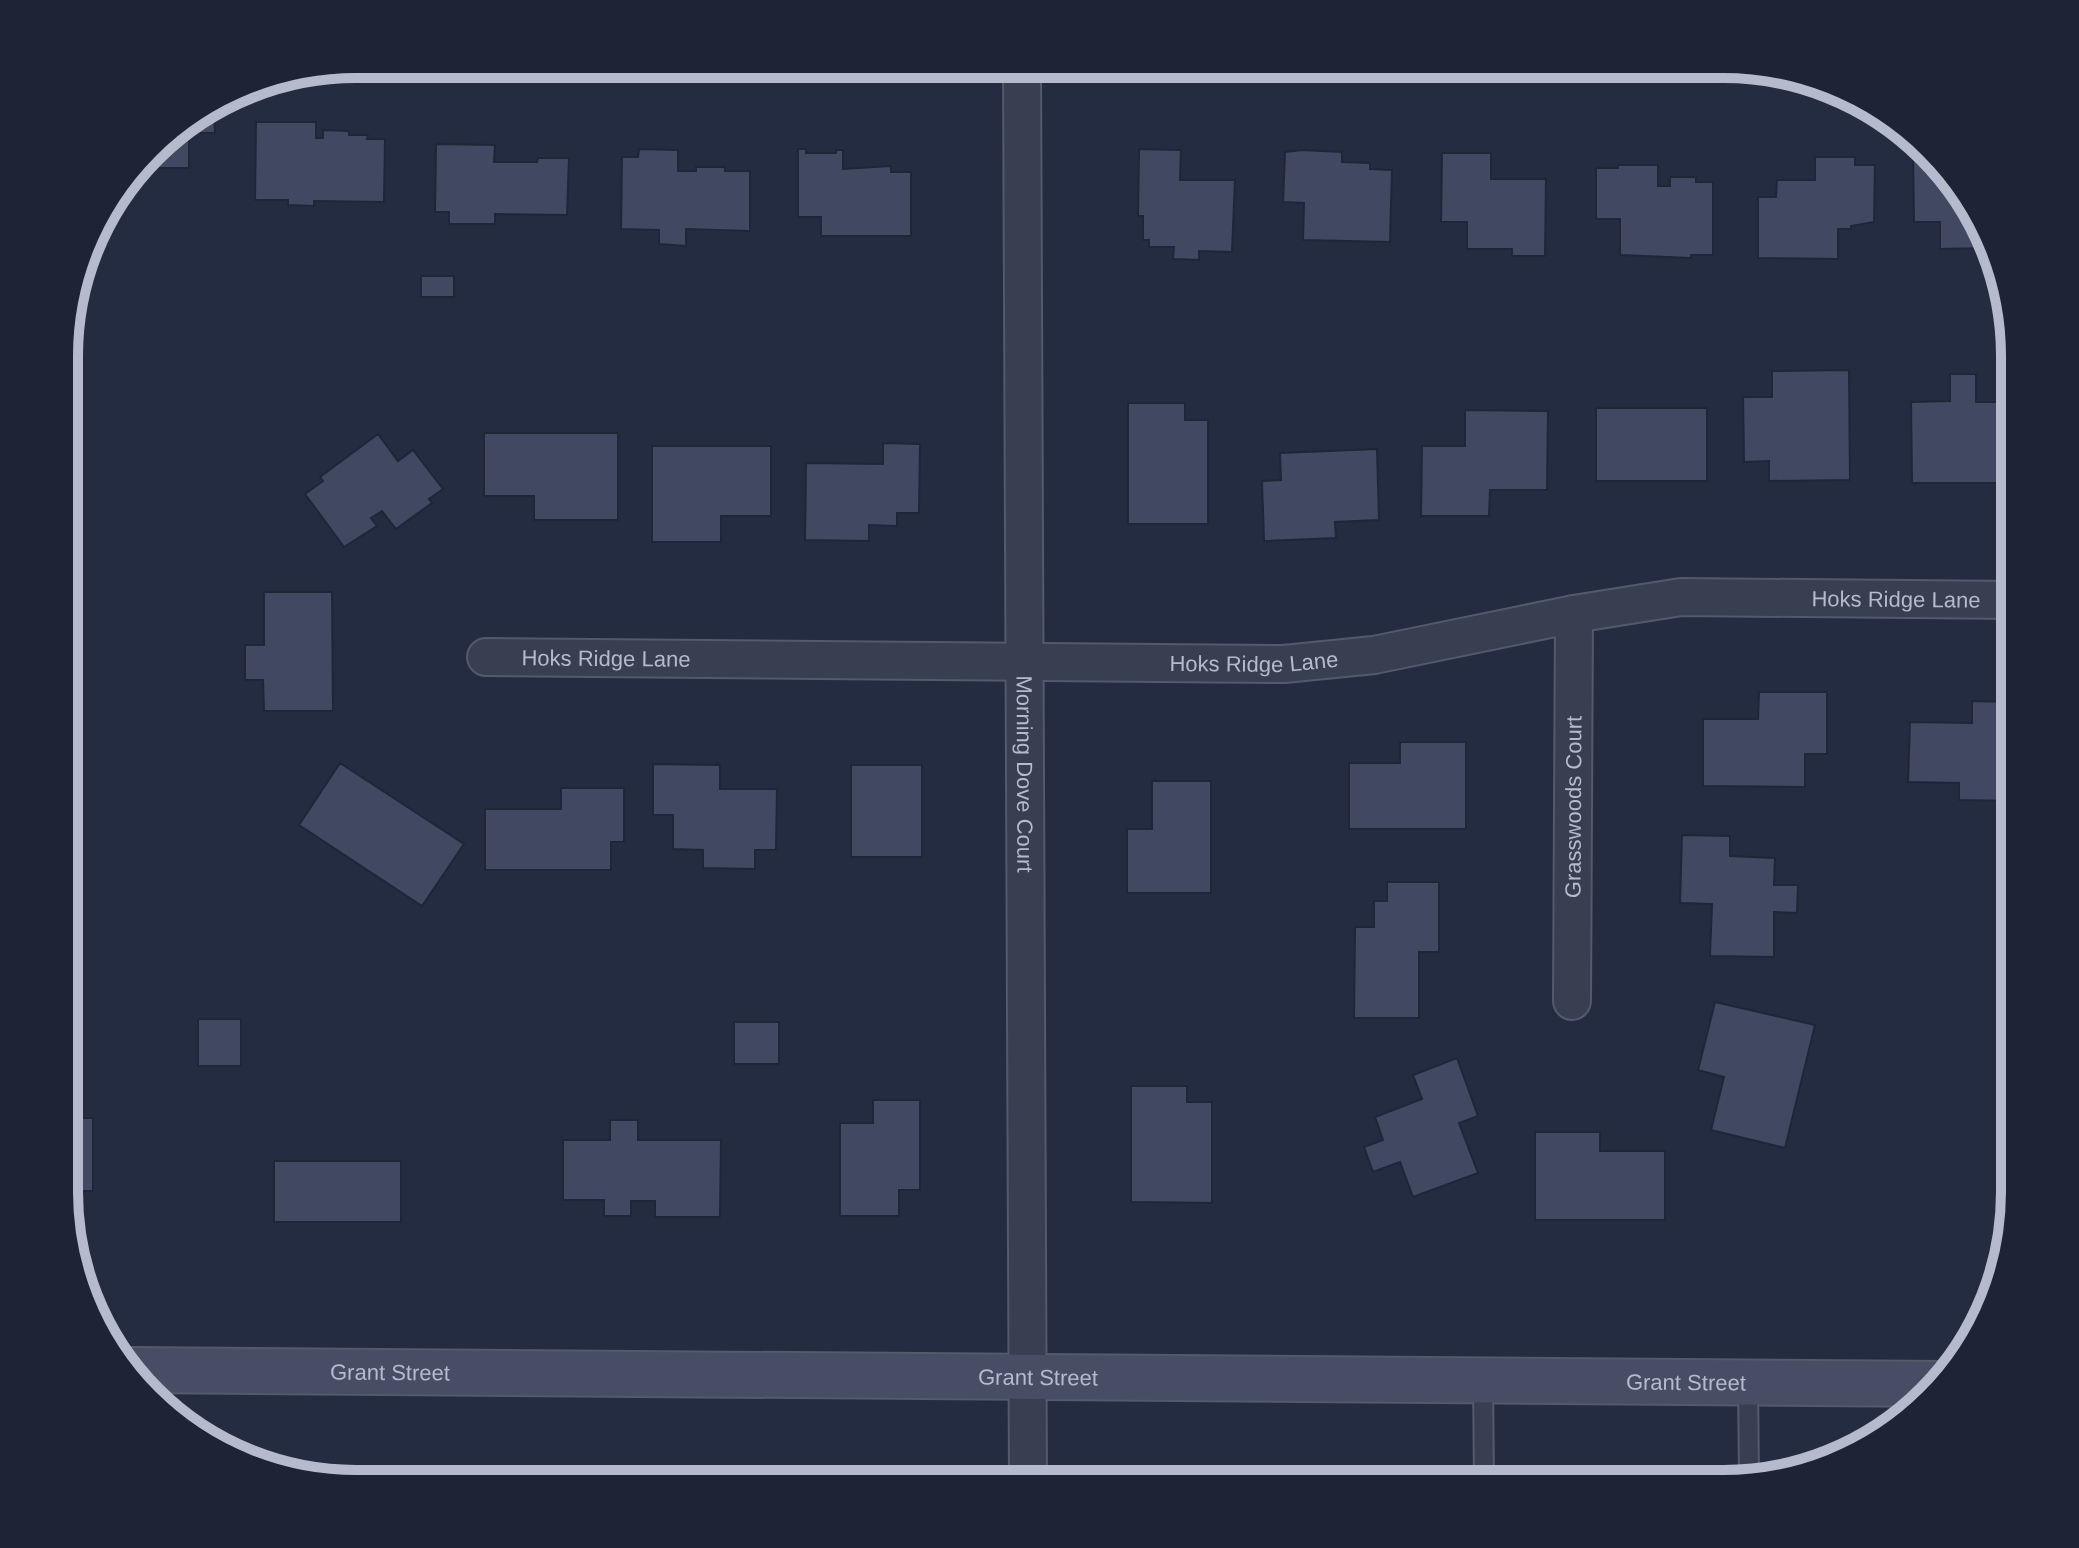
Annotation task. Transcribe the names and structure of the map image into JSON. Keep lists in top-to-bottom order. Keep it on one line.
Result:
{"streets":{"street":["Hoks Ridge Lane","Morning Dove Court","Grasswoods Court","Grant Street"]},"crossings":[["Hoks Ridge Lane","Morning Dove Court"],["Hoks Ridge Lane","Grasswoods Court"],["Morning Dove Court","Grant Street"]]}
